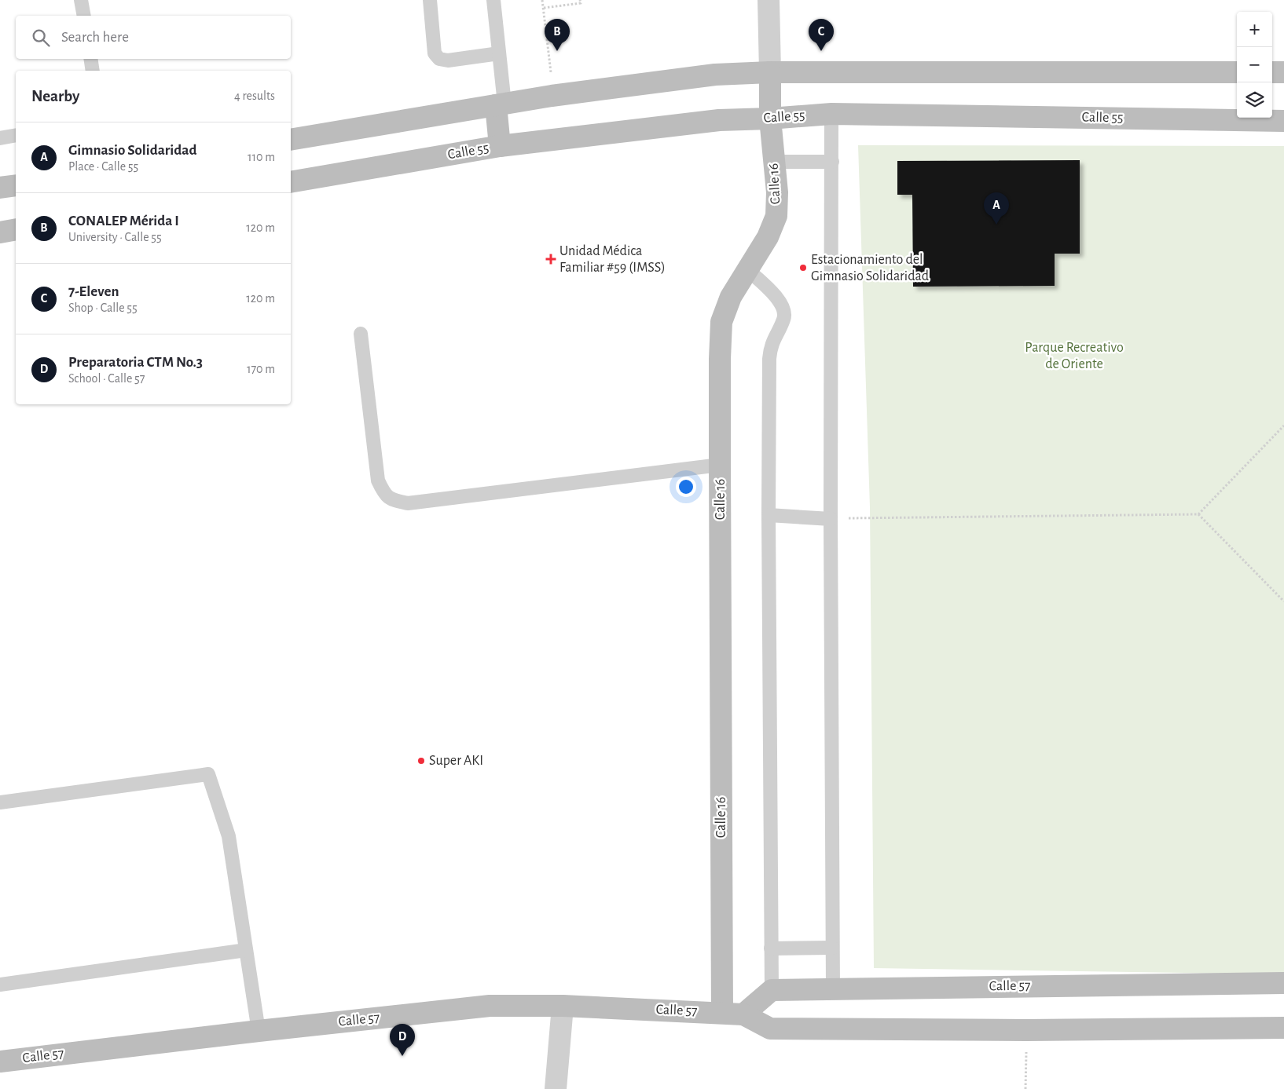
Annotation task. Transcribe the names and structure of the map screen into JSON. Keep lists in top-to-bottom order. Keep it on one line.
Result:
{"streets":{"street":["Calle 55","Calle 16","Calle 57"]},"crossings":[["Calle 55","Calle 16"],["Calle 16","Calle 57"]],"parks":["Parque Recreativo de Oriente"],"places":{"health":["Unidad Médica Familiar #59 (IMSS)"],"other":["Estacionamiento del Gimnasio Solidaridad","Super AKI"]},"page":{"map_buttons":["+","−"],"search":"Search here","pins":["B","C","A","D"],"heading":["Nearby","4 results"],"list":[{"mark":"A","name":"Gimnasio Solidaridad","note":"Place · Calle 55","value":"110 m"},{"mark":"B","name":"CONALEP Mérida I","note":"University · Calle 55","value":"120 m"},{"mark":"C","name":"7-Eleven","note":"Shop · Calle 55","value":"120 m"},{"mark":"D","name":"Preparatoria CTM No.3","note":"School · Calle 57","value":"170 m"}]}}
